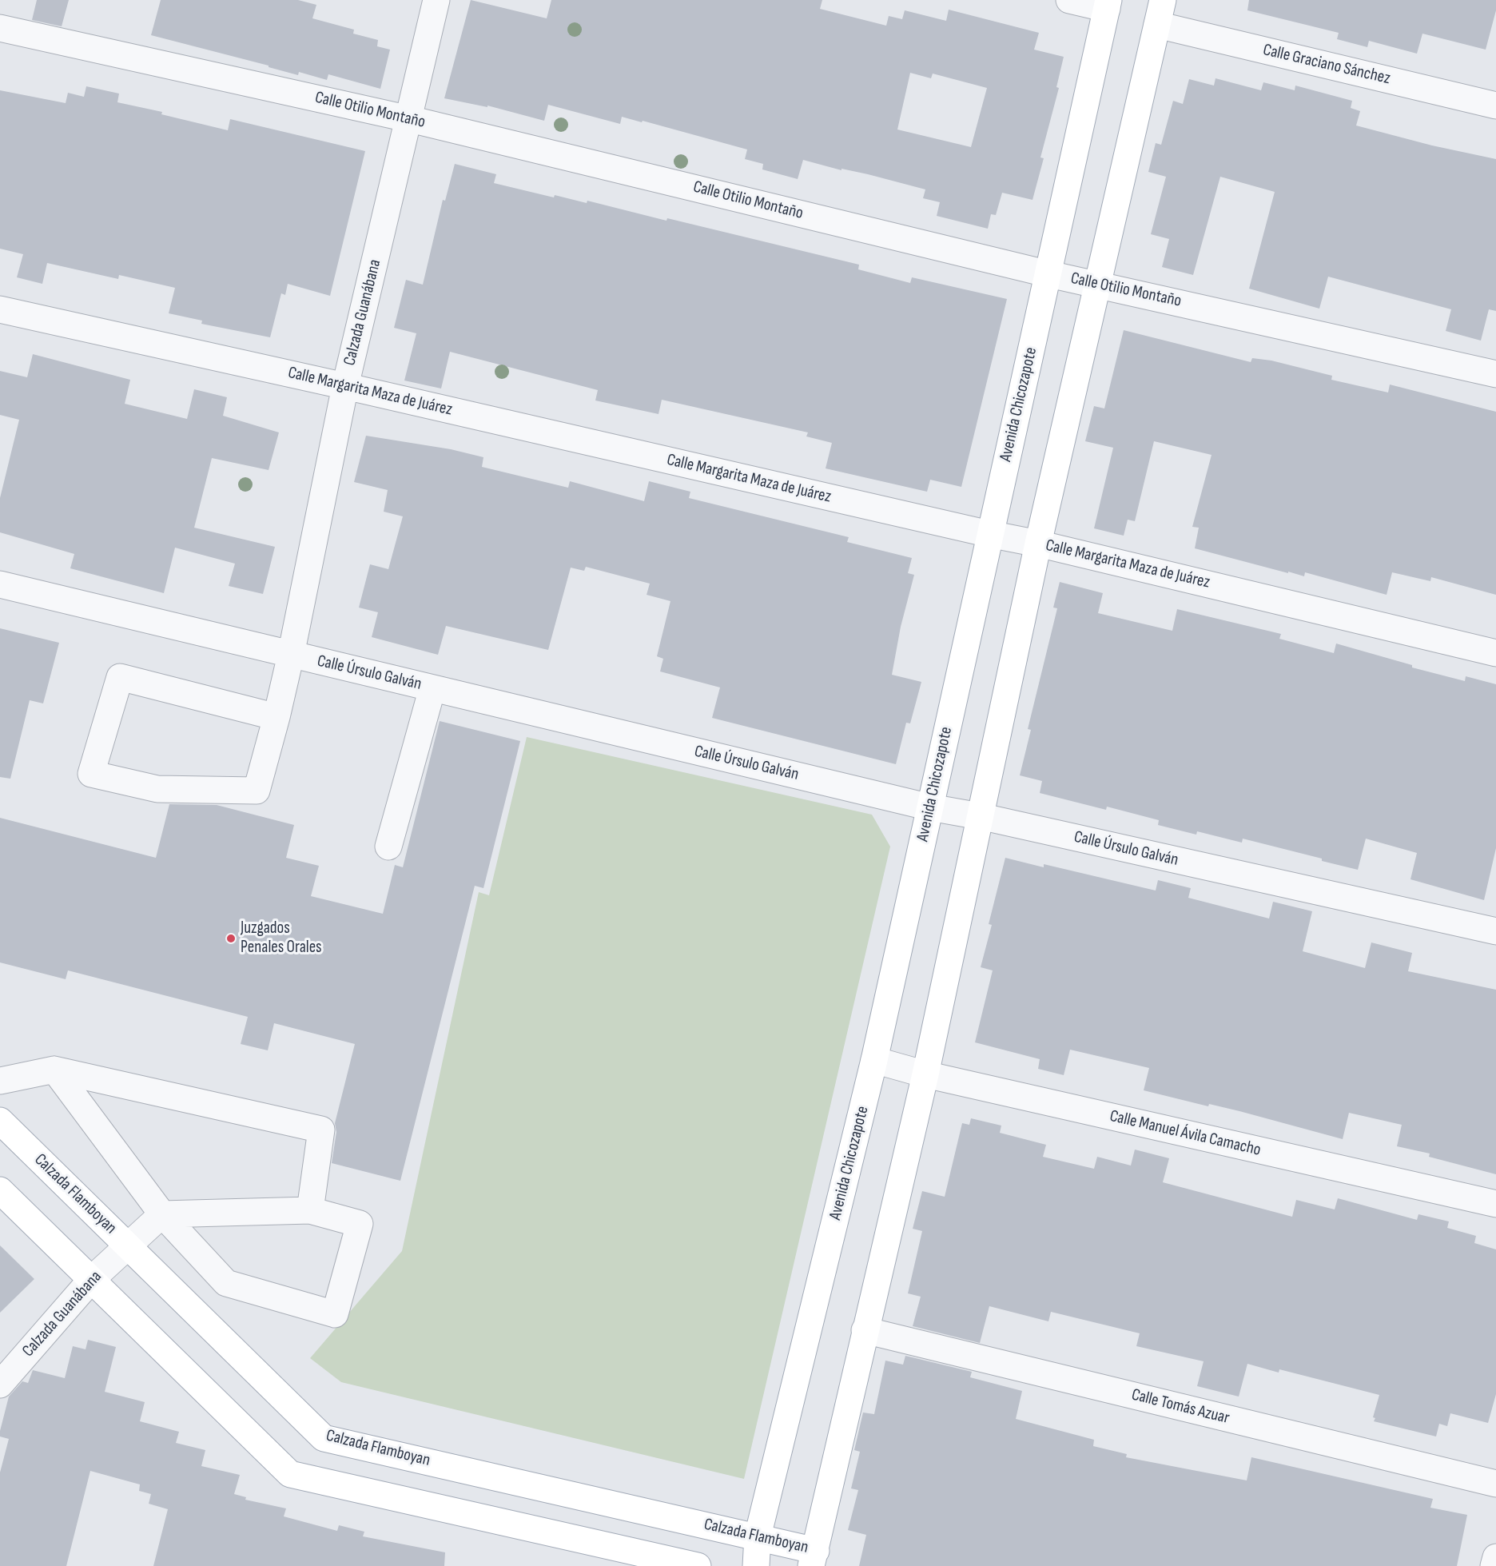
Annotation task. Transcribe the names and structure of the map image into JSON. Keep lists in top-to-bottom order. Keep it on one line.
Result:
{"streets":{"main road":["Avenida Chicozapote","Calzada Flamboyan"],"street":["Calle Graciano Sánchez","Calle Otilio Montaño","Calzada Guanábana","Calle Margarita Maza de Juárez","Calle Úrsulo Galván","Calle Manuel Ávila Camacho","Calle Tomás Azuar"]},"crossings":[["Calle Otilio Montaño","Calzada Guanábana"],["Calle Otilio Montaño","Avenida Chicozapote"],["Calzada Guanábana","Calle Margarita Maza de Juárez"],["Calzada Guanábana","Calle Úrsulo Galván"],["Calzada Guanábana","Calzada Flamboyan"],["Calle Margarita Maza de Juárez","Avenida Chicozapote"],["Avenida Chicozapote","Calle Úrsulo Galván"],["Avenida Chicozapote","Calle Manuel Ávila Camacho"],["Avenida Chicozapote","Calzada Flamboyan"]],"places":["Juzgados Penales Orales"]}
